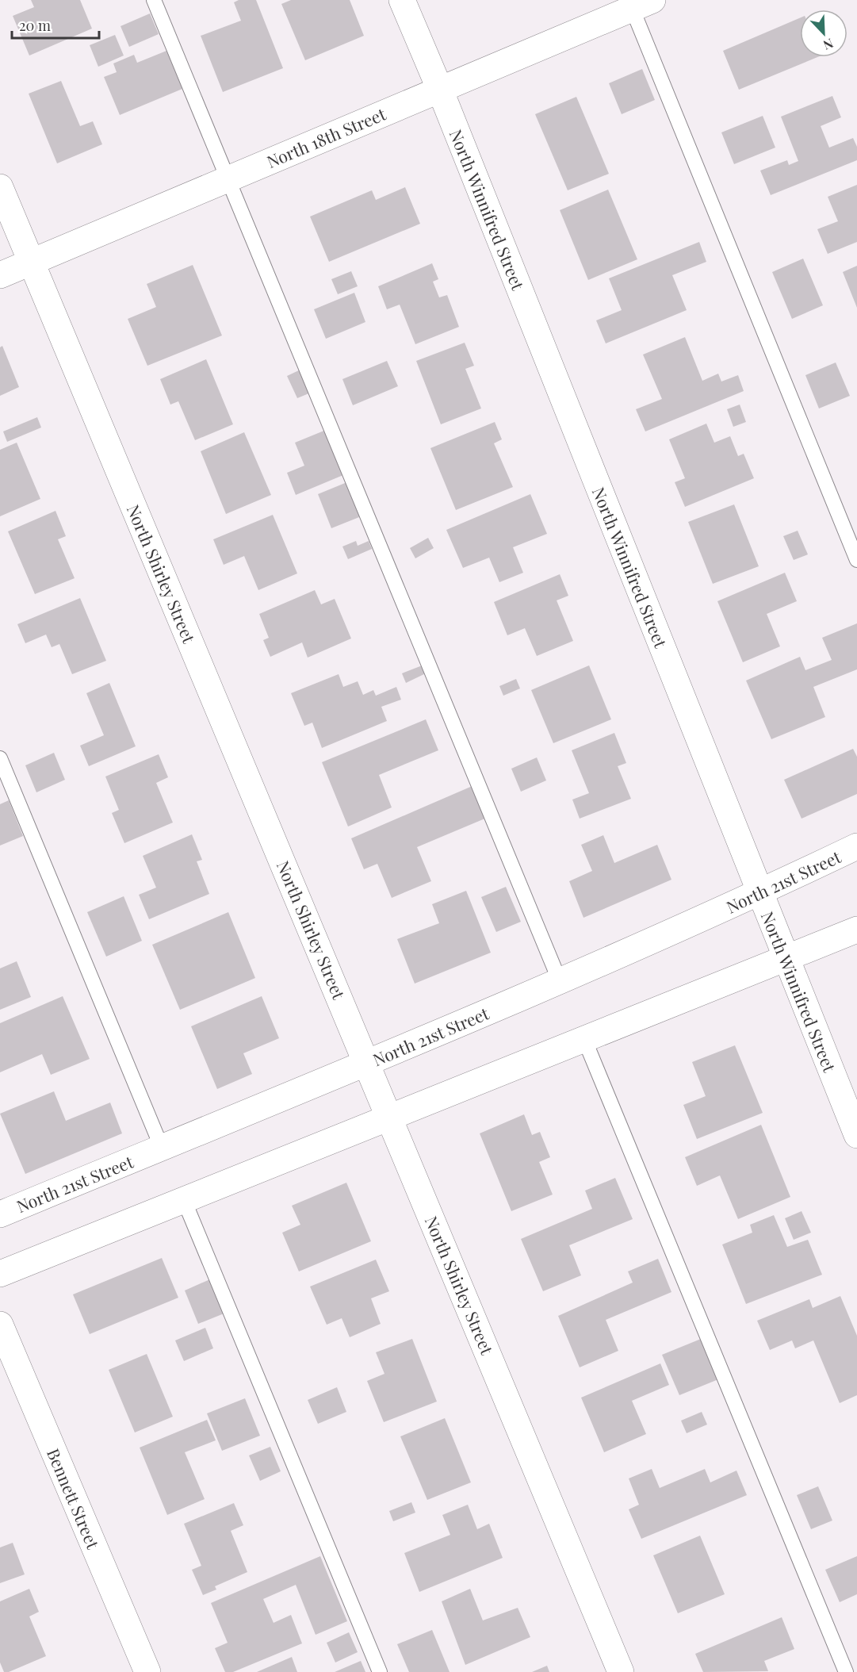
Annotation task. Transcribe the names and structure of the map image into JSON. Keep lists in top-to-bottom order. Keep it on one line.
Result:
{"streets":{"street":["North 18th Street","North Winnifred Street","North Shirley Street","North 21st Street","Bennett Street"]},"crossings":[["North 18th Street","North Winnifred Street"],["North 18th Street","North Shirley Street"],["North Winnifred Street","North 21st Street"],["North Shirley Street","North 21st Street"]],"scale_bar":"20 m","north":"bottom right"}
